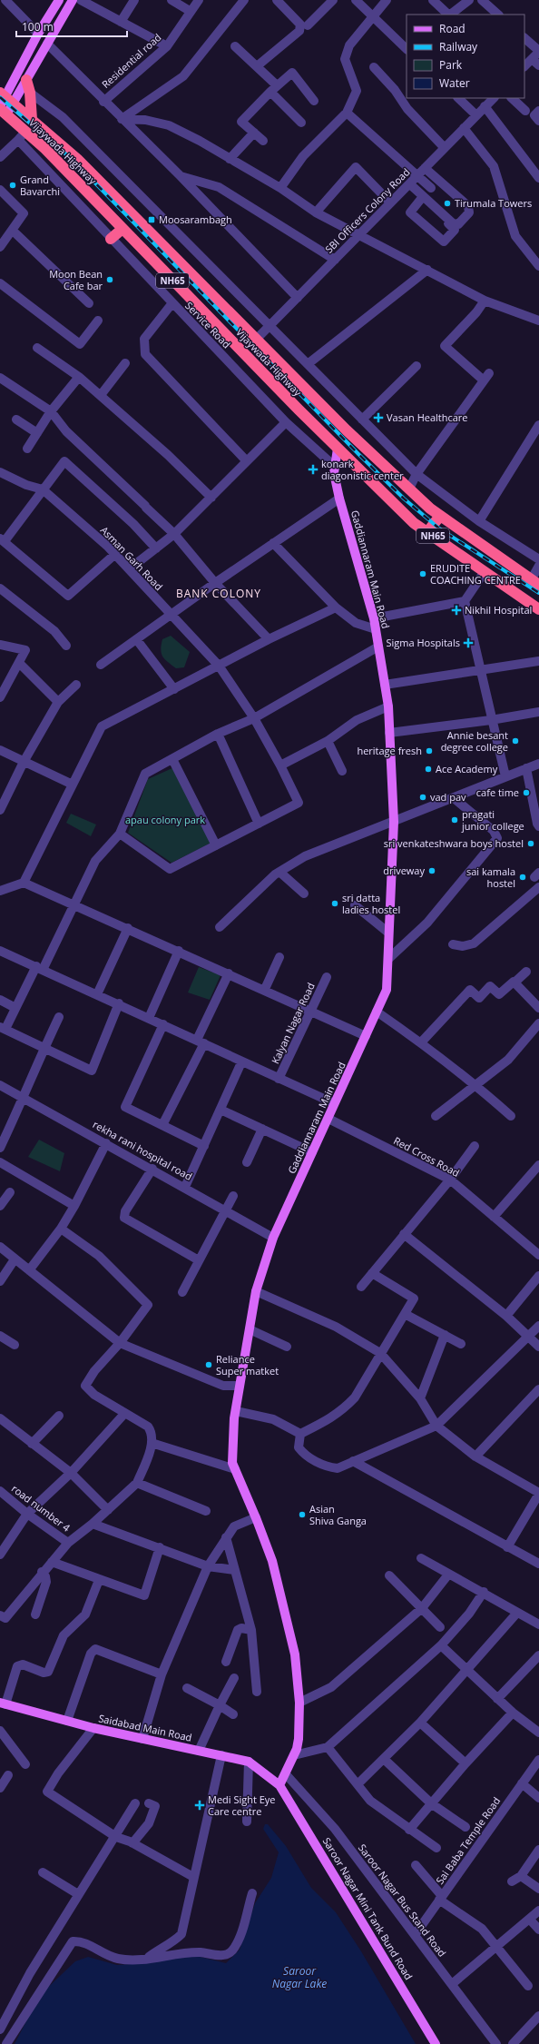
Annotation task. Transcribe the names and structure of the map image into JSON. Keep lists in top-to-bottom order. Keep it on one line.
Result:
{"streets":{"highway":["Vijaywada Highway","NH65"],"main road":["Gaddiannaram Main Road","Saidabad Main Road","Saroor Nagar Mini Tank Bund Road"],"street":["Residential road","SBI Officers Colony Road","Service Road","Asman Garh Road","Kalyan Nagar Road","rekha rani hospital road","Red Cross Road","road number 4","Sai Baba Temple Road","Saroor Nagar Bus Stand Road"]},"crossings":[["Vijaywada Highway","SBI Officers Colony Road"],["Vijaywada Highway","Service Road"],["Vijaywada Highway","Gaddiannaram Main Road"],["Service Road","Gaddiannaram Main Road"],["Gaddiannaram Main Road","rekha rani hospital road"],["Gaddiannaram Main Road","Red Cross Road"],["Gaddiannaram Main Road","Saidabad Main Road"],["Gaddiannaram Main Road","Saroor Nagar Bus Stand Road"],["Gaddiannaram Main Road","Saroor Nagar Mini Tank Bund Road"],["Saidabad Main Road","Saroor Nagar Mini Tank Bund Road"],["Sai Baba Temple Road","Saroor Nagar Bus Stand Road"]],"districts":["BANK COLONY"],"water":["Saroor Nagar Lake"],"parks":["apau colony park"],"places":{"other":["Grand Bavarchi","Tirumala Towers","Moon Bean Cafe bar","ERUDITE COACHING CENTRE","Annie besant degree college","heritage fresh","Ace Academy","cafe time","vad pav","pragati junior college","sri venkateshwara boys hostel","driveway","sai kamala hostel","sri datta ladies hostel","Reliance Super matket","Asian Shiva Ganga"],"transit":["Moosarambagh"],"health":["Vasan Healthcare","konark diagonistic center","Nikhil Hospital","Sigma Hospitals","Medi Sight Eye Care centre"]},"legend":["Road","Railway","Park","Water"],"scale_bar":"100 m"}
